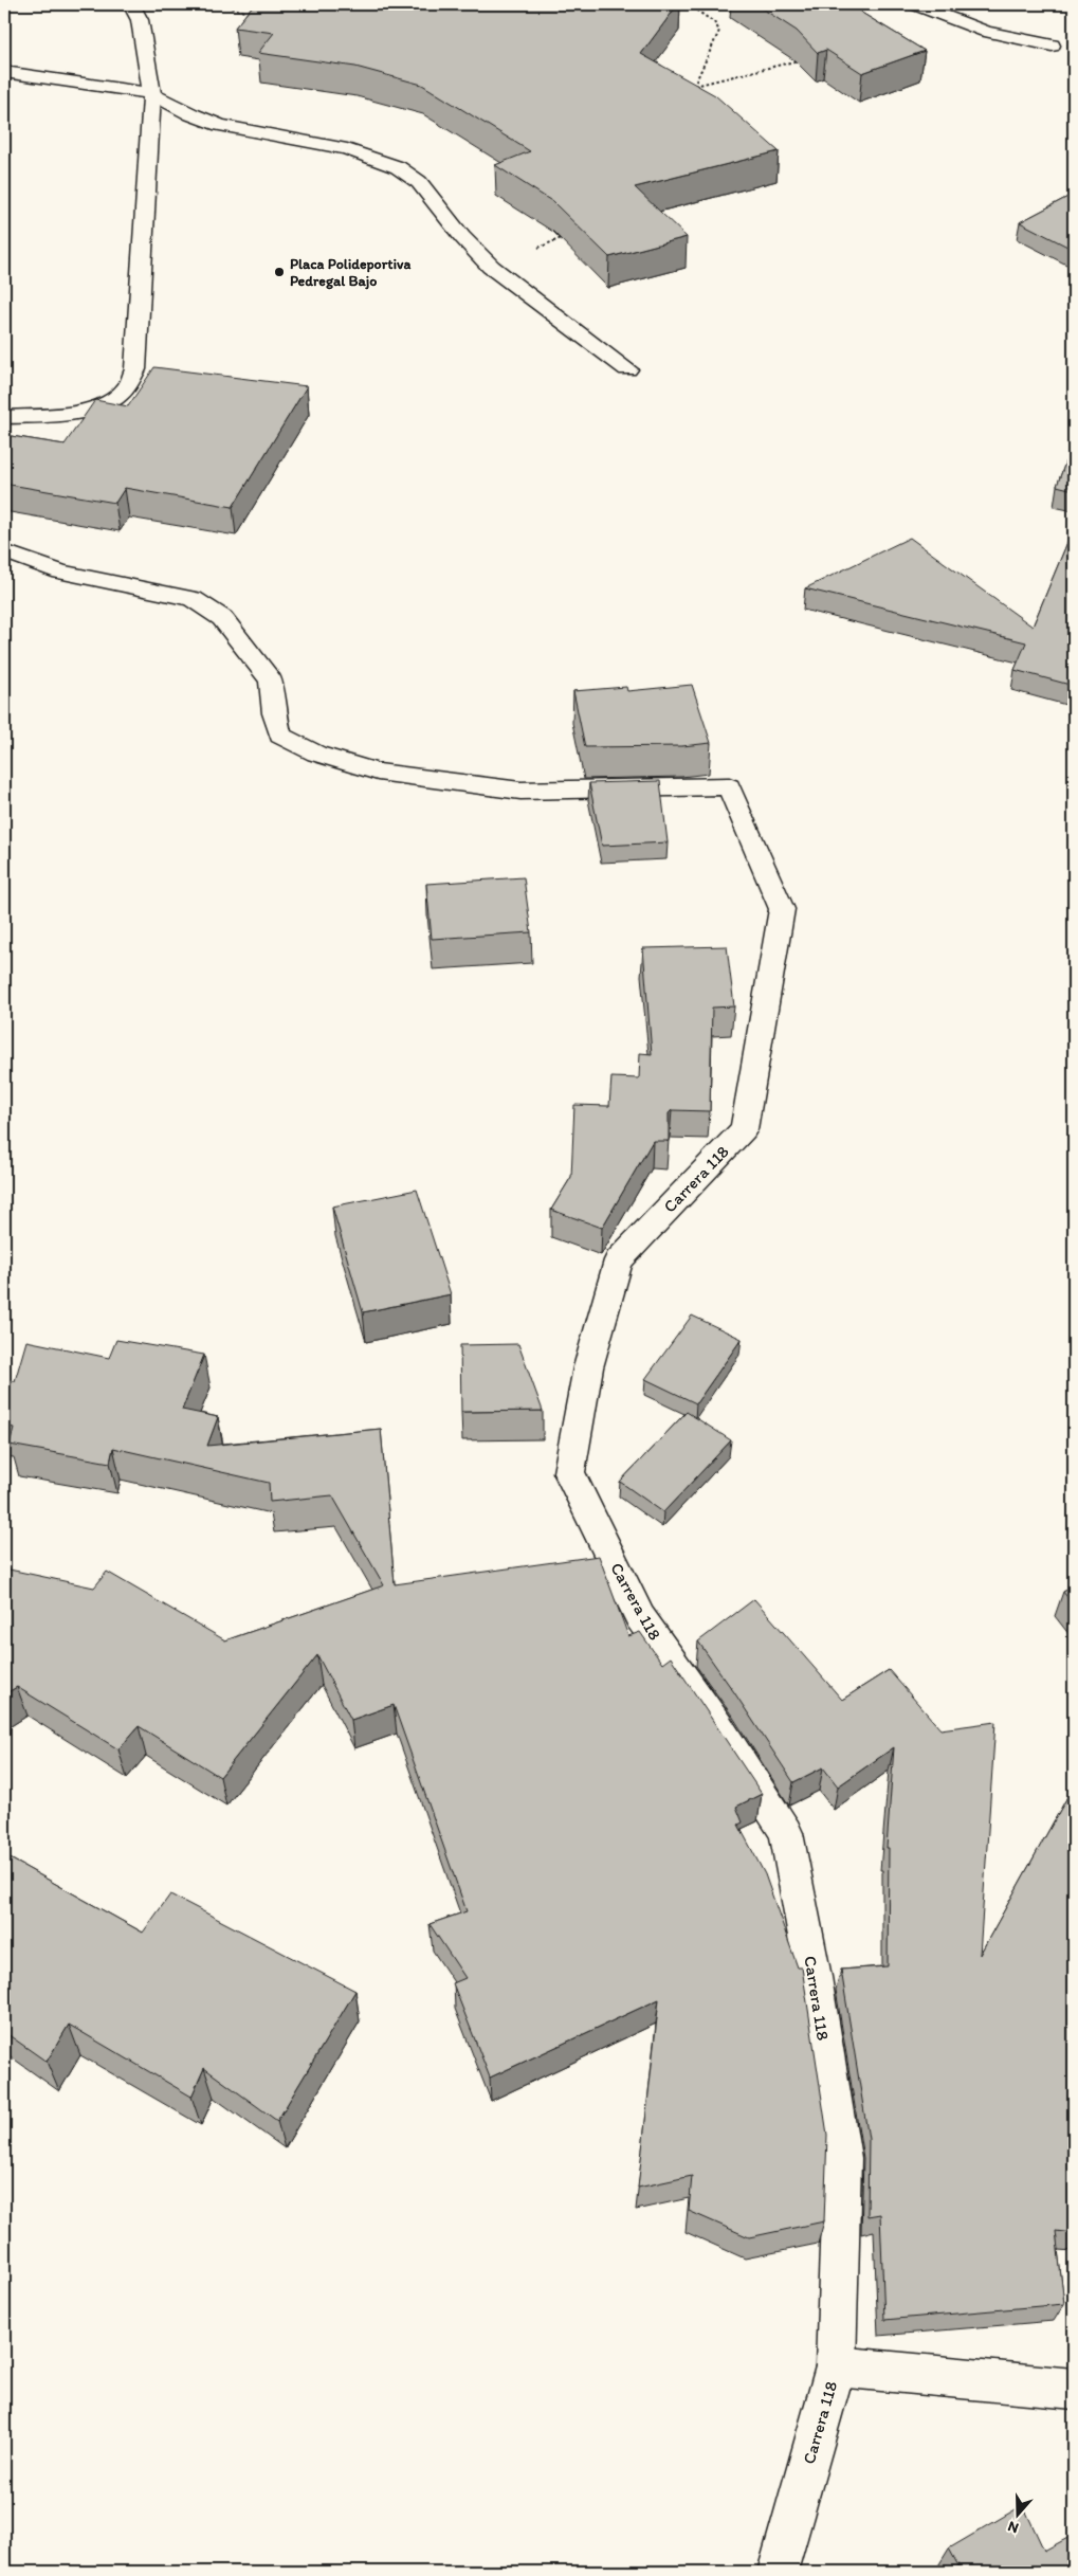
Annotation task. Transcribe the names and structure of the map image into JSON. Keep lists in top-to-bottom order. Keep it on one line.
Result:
{"streets":{"street":["Carrera 118"]},"places":["Placa Polideportiva Pedregal Bajo"],"north":"bottom"}
